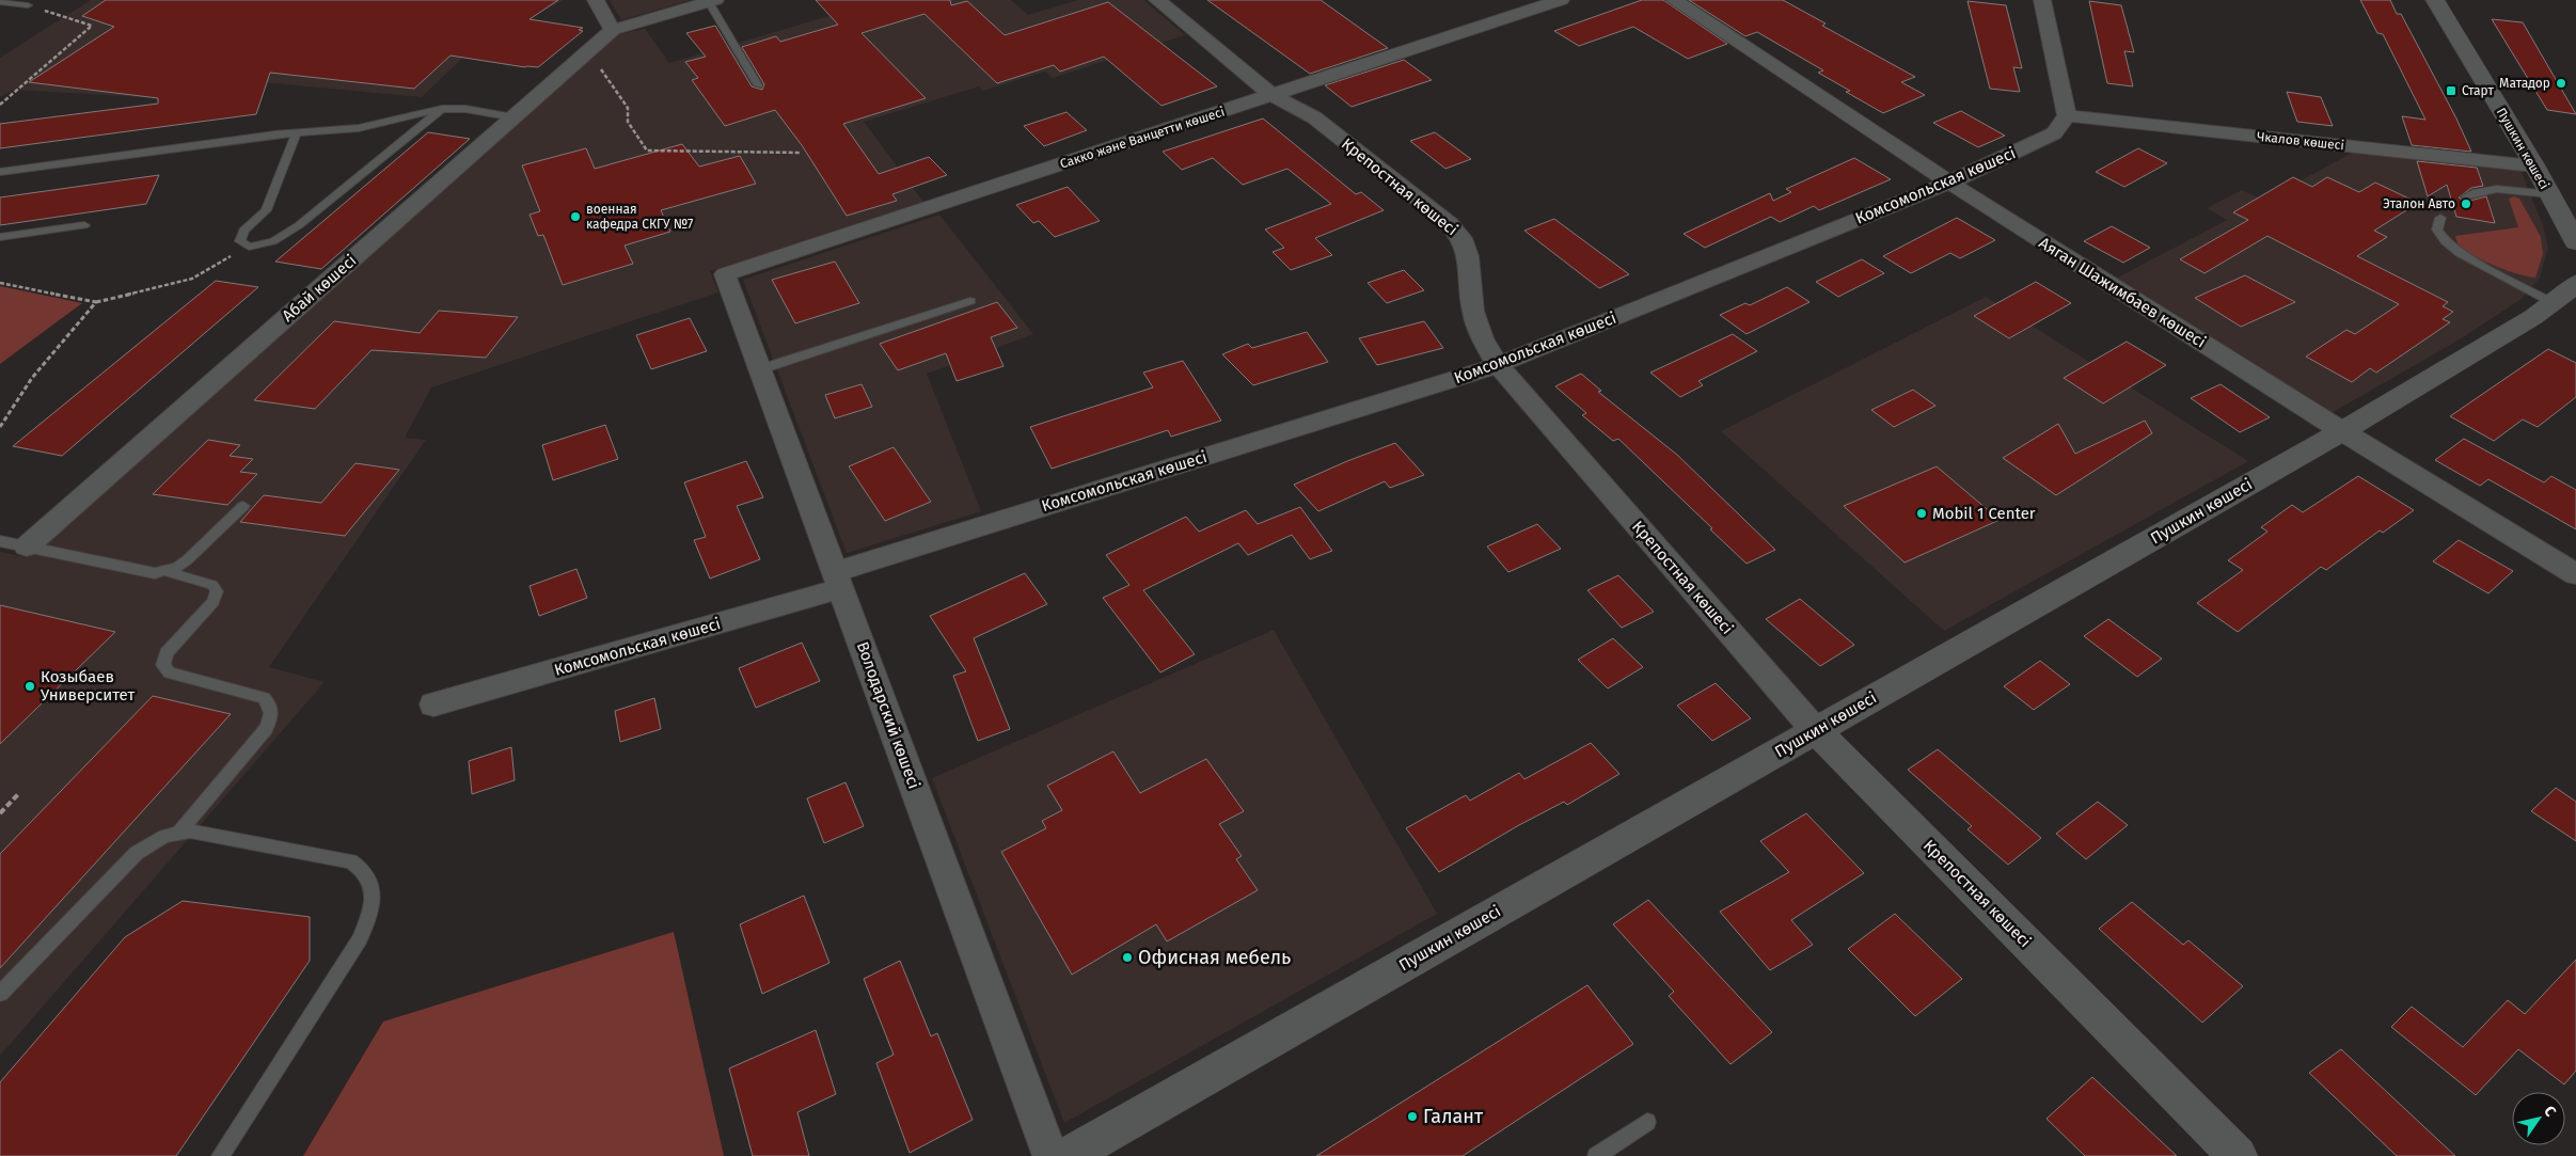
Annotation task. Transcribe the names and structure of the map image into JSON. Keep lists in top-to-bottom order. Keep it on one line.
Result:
{"streets":{"street":["Сакко және Ванцетти көшесі","Чкалов көшесі","Пушкин көшесі","Комсомольская көшесі","Крепостная көшесі","Абай көшесі","Аяган Шажимбаев көшесі","Володарский көшесі"]},"crossings":[["Сакко және Ванцетти көшесі","Крепостная көшесі"],["Сакко және Ванцетти көшесі","Володарский көшесі"],["Чкалов көшесі","Пушкин көшесі"],["Чкалов көшесі","Комсомольская көшесі"],["Пушкин көшесі","Крепостная көшесі"],["Пушкин көшесі","Аяган Шажимбаев көшесі"],["Комсомольская көшесі","Крепостная көшесі"],["Комсомольская көшесі","Аяган Шажимбаев көшесі"],["Комсомольская көшесі","Володарский көшесі"]],"places":{"other":["Матадор","Эталон Авто","военная кафедра СКГУ №7","Mobil 1 Center","Козыбаев Университет","Офисная мебель","Галант"],"transit":["Старт"]},"north":"top right"}
